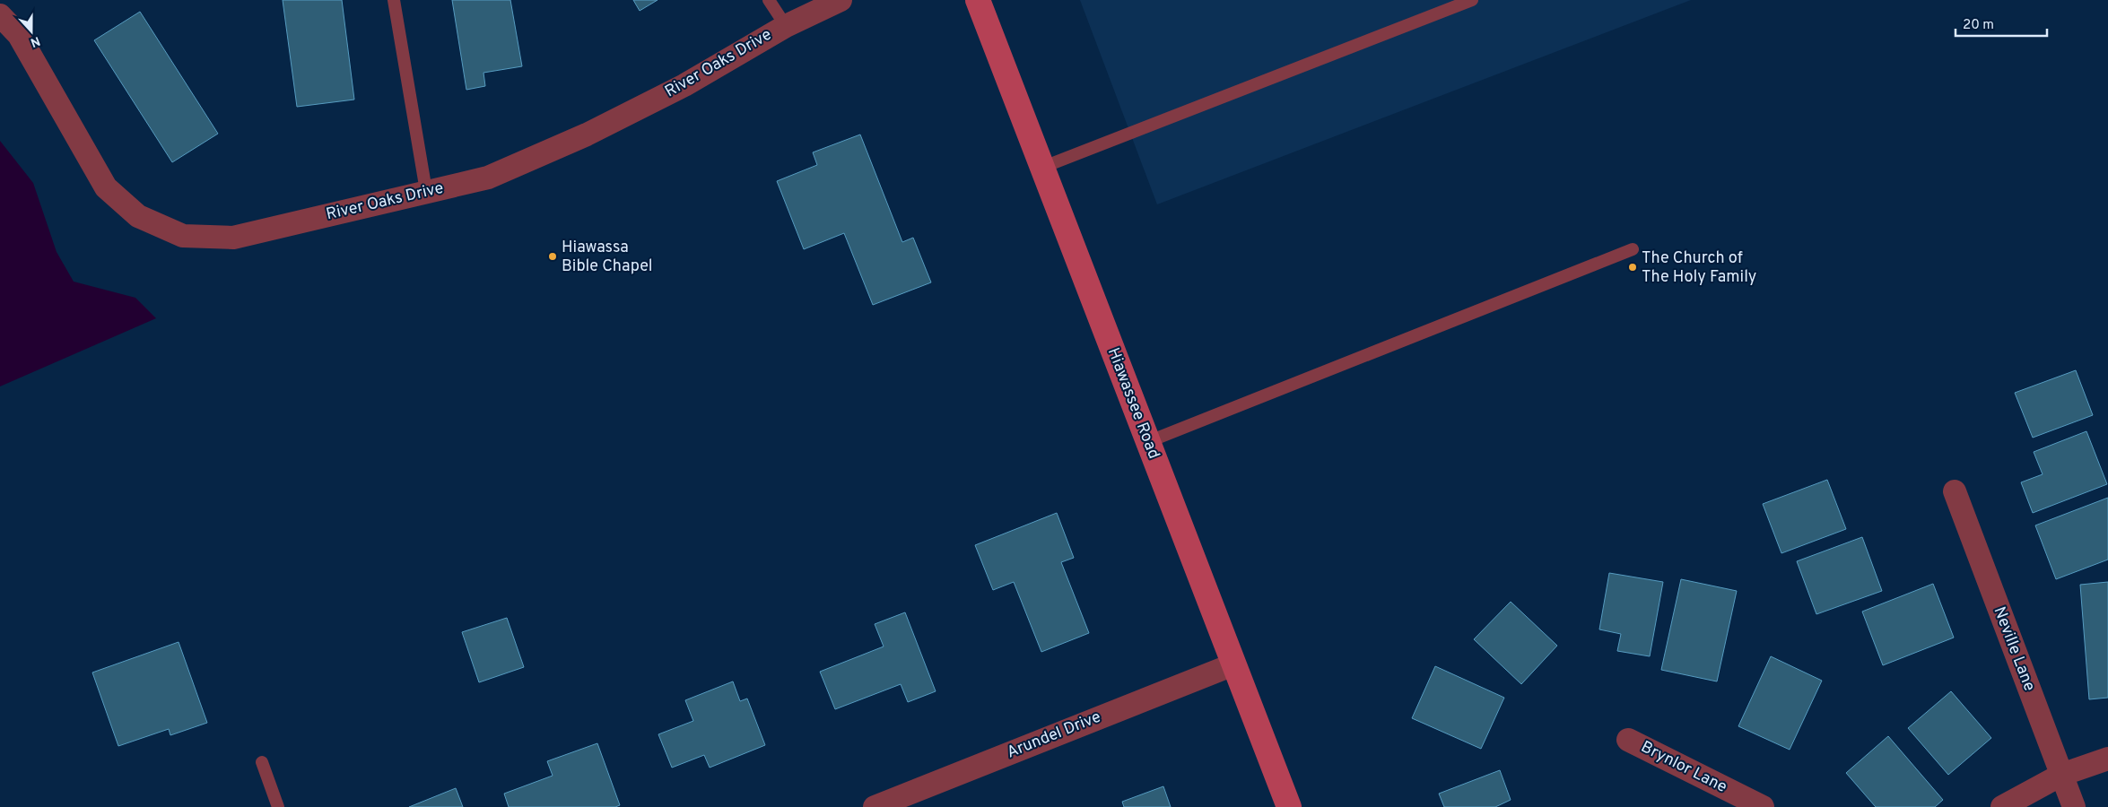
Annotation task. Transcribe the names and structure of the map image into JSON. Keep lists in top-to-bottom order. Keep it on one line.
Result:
{"streets":{"main road":["Hiawassee Road"],"street":["River Oaks Drive","Neville Lane","Arundel Drive","Brynlor Lane"]},"crossings":[["Hiawassee Road","Arundel Drive"]],"places":["Hiawassa Bible Chapel","The Church of The Holy Family"],"scale_bar":"20 m","north":"bottom"}
